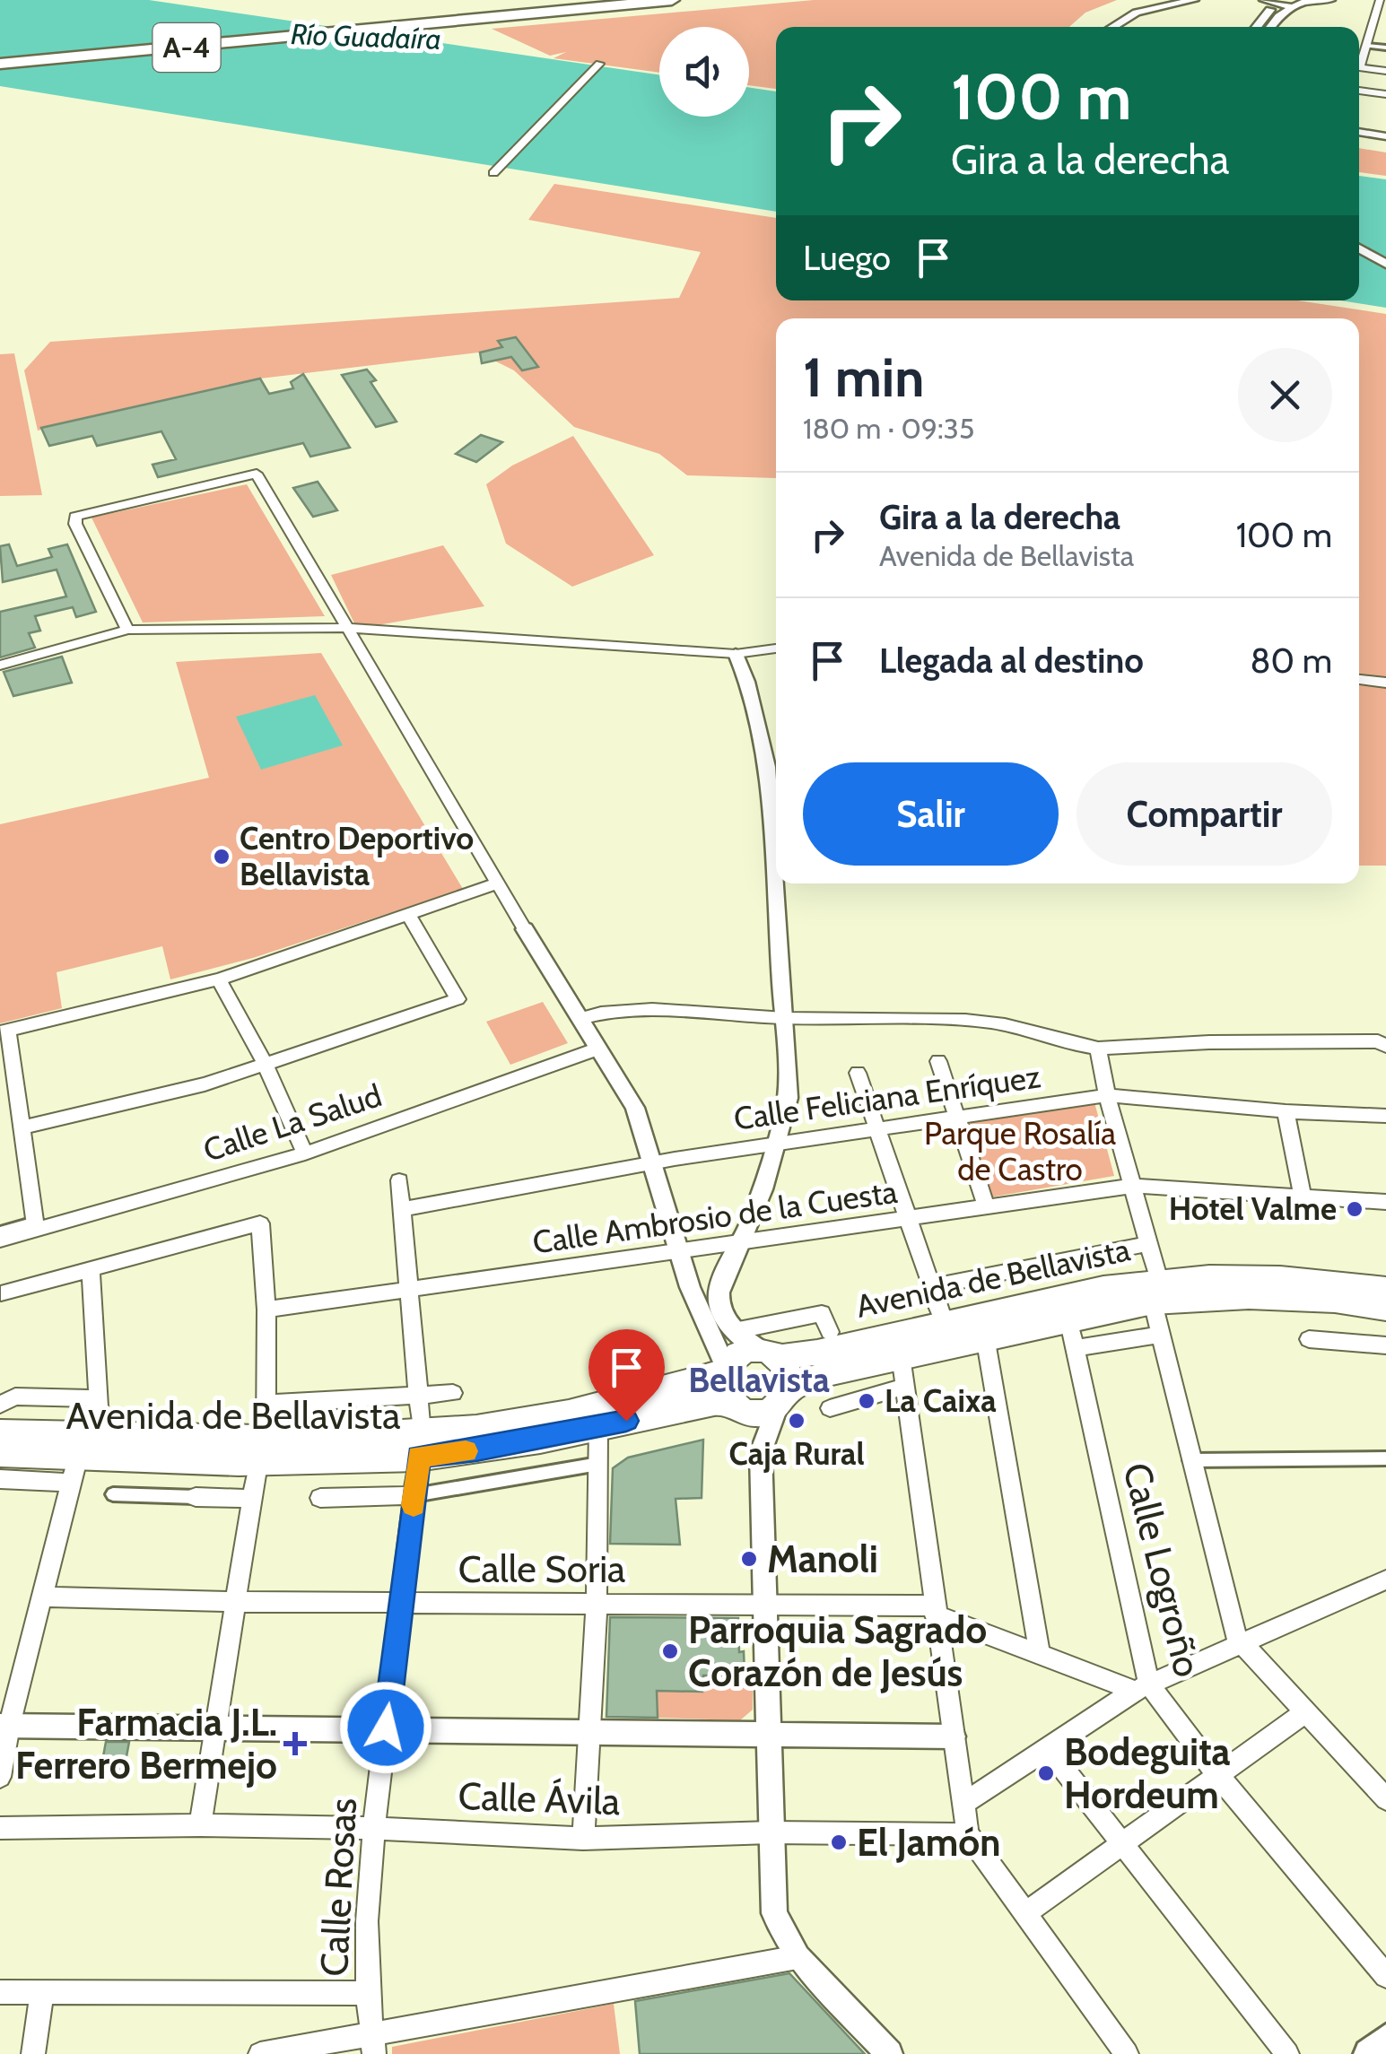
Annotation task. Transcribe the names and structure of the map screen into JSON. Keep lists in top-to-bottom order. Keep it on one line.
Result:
{"streets":{"highway":["A-4"],"main road":["Avenida de Bellavista"],"street":["Calle Feliciana Enríquez","Calle La Salud","Calle Ambrosio de la Cuesta","Calle Soria","Calle Logroño","Calle Ávila","Calle Rosas"]},"crossings":[["Calle Feliciana Enríquez","Calle Rosas"],["Calle Ambrosio de la Cuesta","Calle Rosas"],["Avenida de Bellavista","Calle Logroño"],["Avenida de Bellavista","Calle Rosas"],["Calle Soria","Calle Rosas"],["Calle Ávila","Calle Rosas"]],"districts":["Bellavista"],"water":["Río Guadaíra"],"parks":["Parque Rosalía de Castro"],"places":{"other":["Centro Deportivo Bellavista","Hotel Valme","La Caixa","Caja Rural","Manoli","Parroquia Sagrado Corazón de Jesús","Bodeguita Hordeum","El Jamón"],"health":["Farmacia J.L. Ferrero Bermejo"]},"page":{"turn":["100 m","Gira a la derecha"],"then":"Luego","heading":["1 min","180 m · 09:35"],"list":[{"name":"Gira a la derecha","note":"Avenida de Bellavista","value":"100 m"},{"name":"Llegada al destino","value":"80 m"}],"buttons":["Salir","Compartir"]}}
